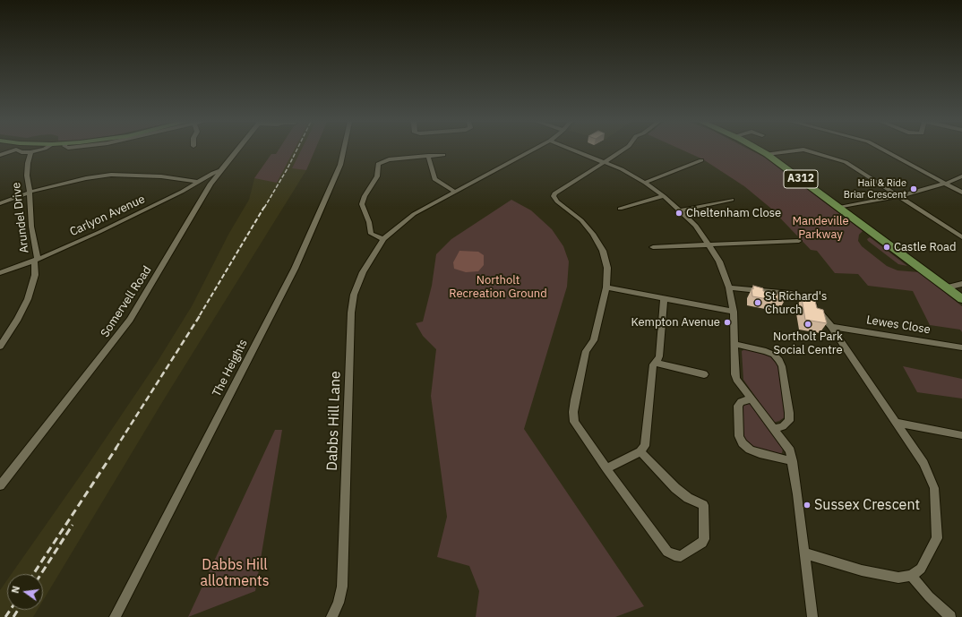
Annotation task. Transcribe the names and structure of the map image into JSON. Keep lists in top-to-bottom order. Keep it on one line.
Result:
{"streets":{"main road":["A312"],"street":["Carlyon Avenue","Arundel Drive","Somervell Road","Lewes Close","The Heights","Dabbs Hill Lane"]},"crossings":[["Carlyon Avenue","Arundel Drive"],["Carlyon Avenue","Somervell Road"]],"parks":["Mandeville Parkway","Northolt Recreation Ground","Dabbs Hill allotments"],"places":["Hail & Ride Briar Crescent","Cheltenham Close","Castle Road","St Richard's Church","Kempton Avenue","Northolt Park Social Centre","Sussex Crescent"],"north":"left"}
